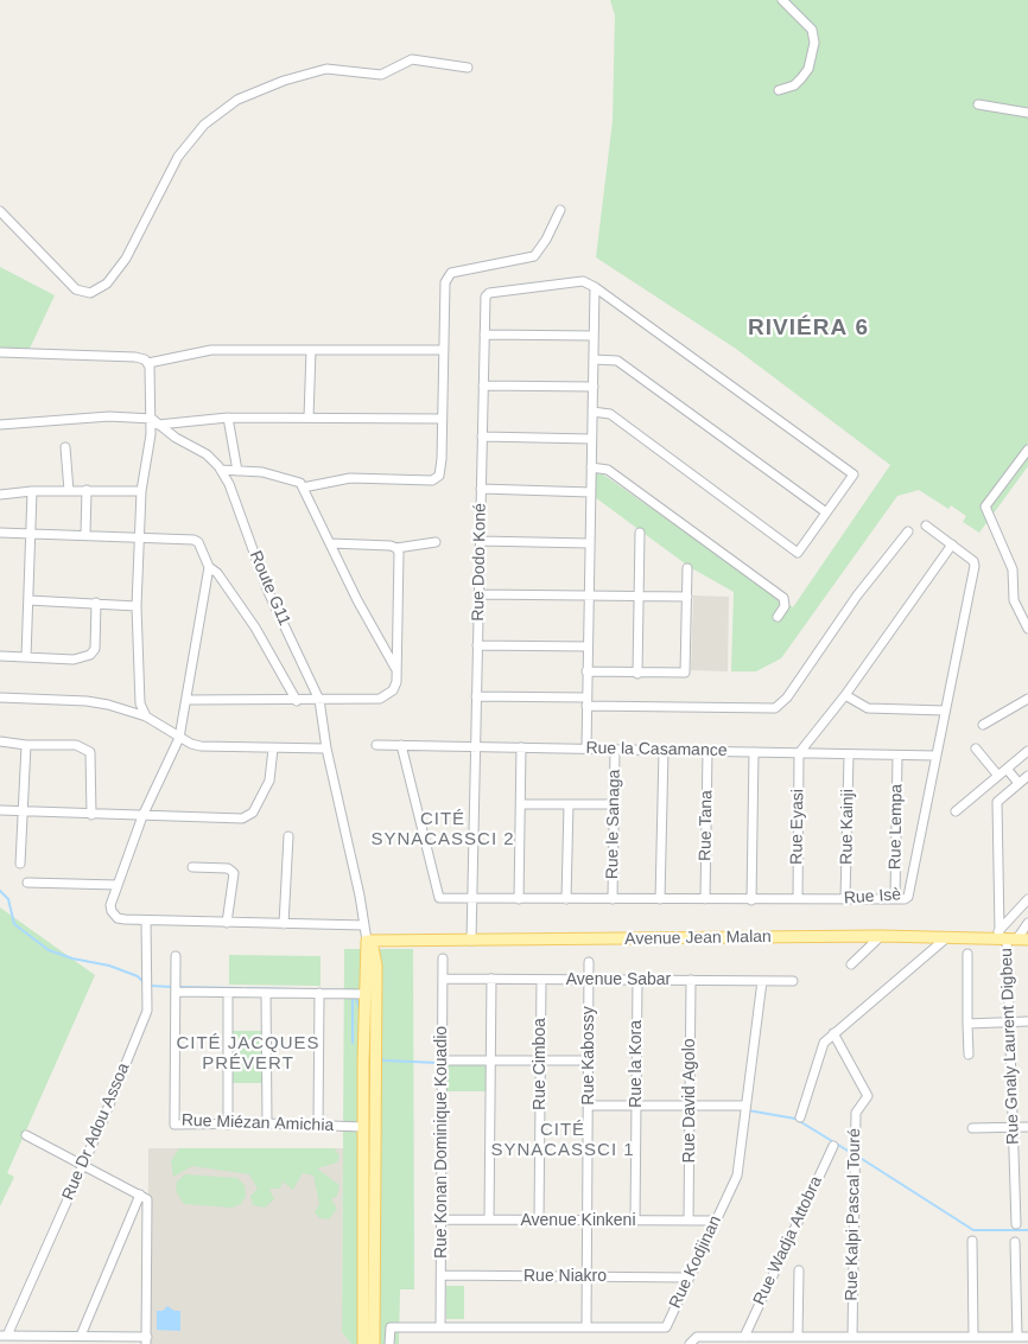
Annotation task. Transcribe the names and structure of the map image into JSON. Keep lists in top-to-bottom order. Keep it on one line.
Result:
{"streets":{"main road":["Avenue Jean Malan"],"street":["Rue Dodo Koné","Route G11","Rue la Casamance","Rue le Sanaga","Rue Tana","Rue Eyasi","Rue Kainji","Rue Lempa","Rue Isè","Avenue Sabar","Rue Gnaly Laurent Digbeu","Rue Kabossy","Rue Cimboa","Rue la Kora","Rue David Agolo","Rue Miézan Amichia","Rue Dr Adou Assoa","Rue Konan Dominique Kouadio","Rue Kalpi Pascal Touré","Avenue Kinkeni","Rue Wadja Attobra","Rue Kodjinan","Rue Niakro"]},"crossings":[["Rue Dodo Koné","Rue la Casamance"],["Rue Dodo Koné","Rue Isè"],["Rue Dodo Koné","Avenue Jean Malan"],["Route G11","Avenue Jean Malan"],["Rue la Casamance","Rue le Sanaga"],["Rue la Casamance","Rue Tana"],["Rue la Casamance","Rue Eyasi"],["Rue la Casamance","Rue Kainji"],["Rue la Casamance","Rue Lempa"],["Rue la Casamance","Rue Isè"],["Rue le Sanaga","Rue Isè"],["Rue Tana","Rue Isè"],["Rue Eyasi","Rue Isè"],["Rue Kainji","Rue Isè"],["Rue Lempa","Rue Isè"],["Avenue Jean Malan","Rue Gnaly Laurent Digbeu"],["Avenue Sabar","Rue Kabossy"],["Avenue Sabar","Rue Cimboa"],["Avenue Sabar","Rue la Kora"],["Avenue Sabar","Rue David Agolo"],["Avenue Sabar","Rue Konan Dominique Kouadio"],["Avenue Sabar","Rue Kodjinan"],["Rue Kabossy","Avenue Kinkeni"],["Rue Kabossy","Rue Kodjinan"],["Rue Kabossy","Rue Niakro"],["Rue Cimboa","Avenue Kinkeni"],["Rue la Kora","Avenue Kinkeni"],["Rue David Agolo","Avenue Kinkeni"],["Rue Konan Dominique Kouadio","Avenue Kinkeni"],["Rue Konan Dominique Kouadio","Rue Kodjinan"],["Rue Konan Dominique Kouadio","Rue Niakro"],["Avenue Kinkeni","Rue Kodjinan"],["Rue Kodjinan","Rue Niakro"]],"districts":["RIVIÉRA 6","CITÉ SYNACASSCI 2","CITÉ JACQUES PRÉVERT","CITÉ SYNACASSCI 1"]}
